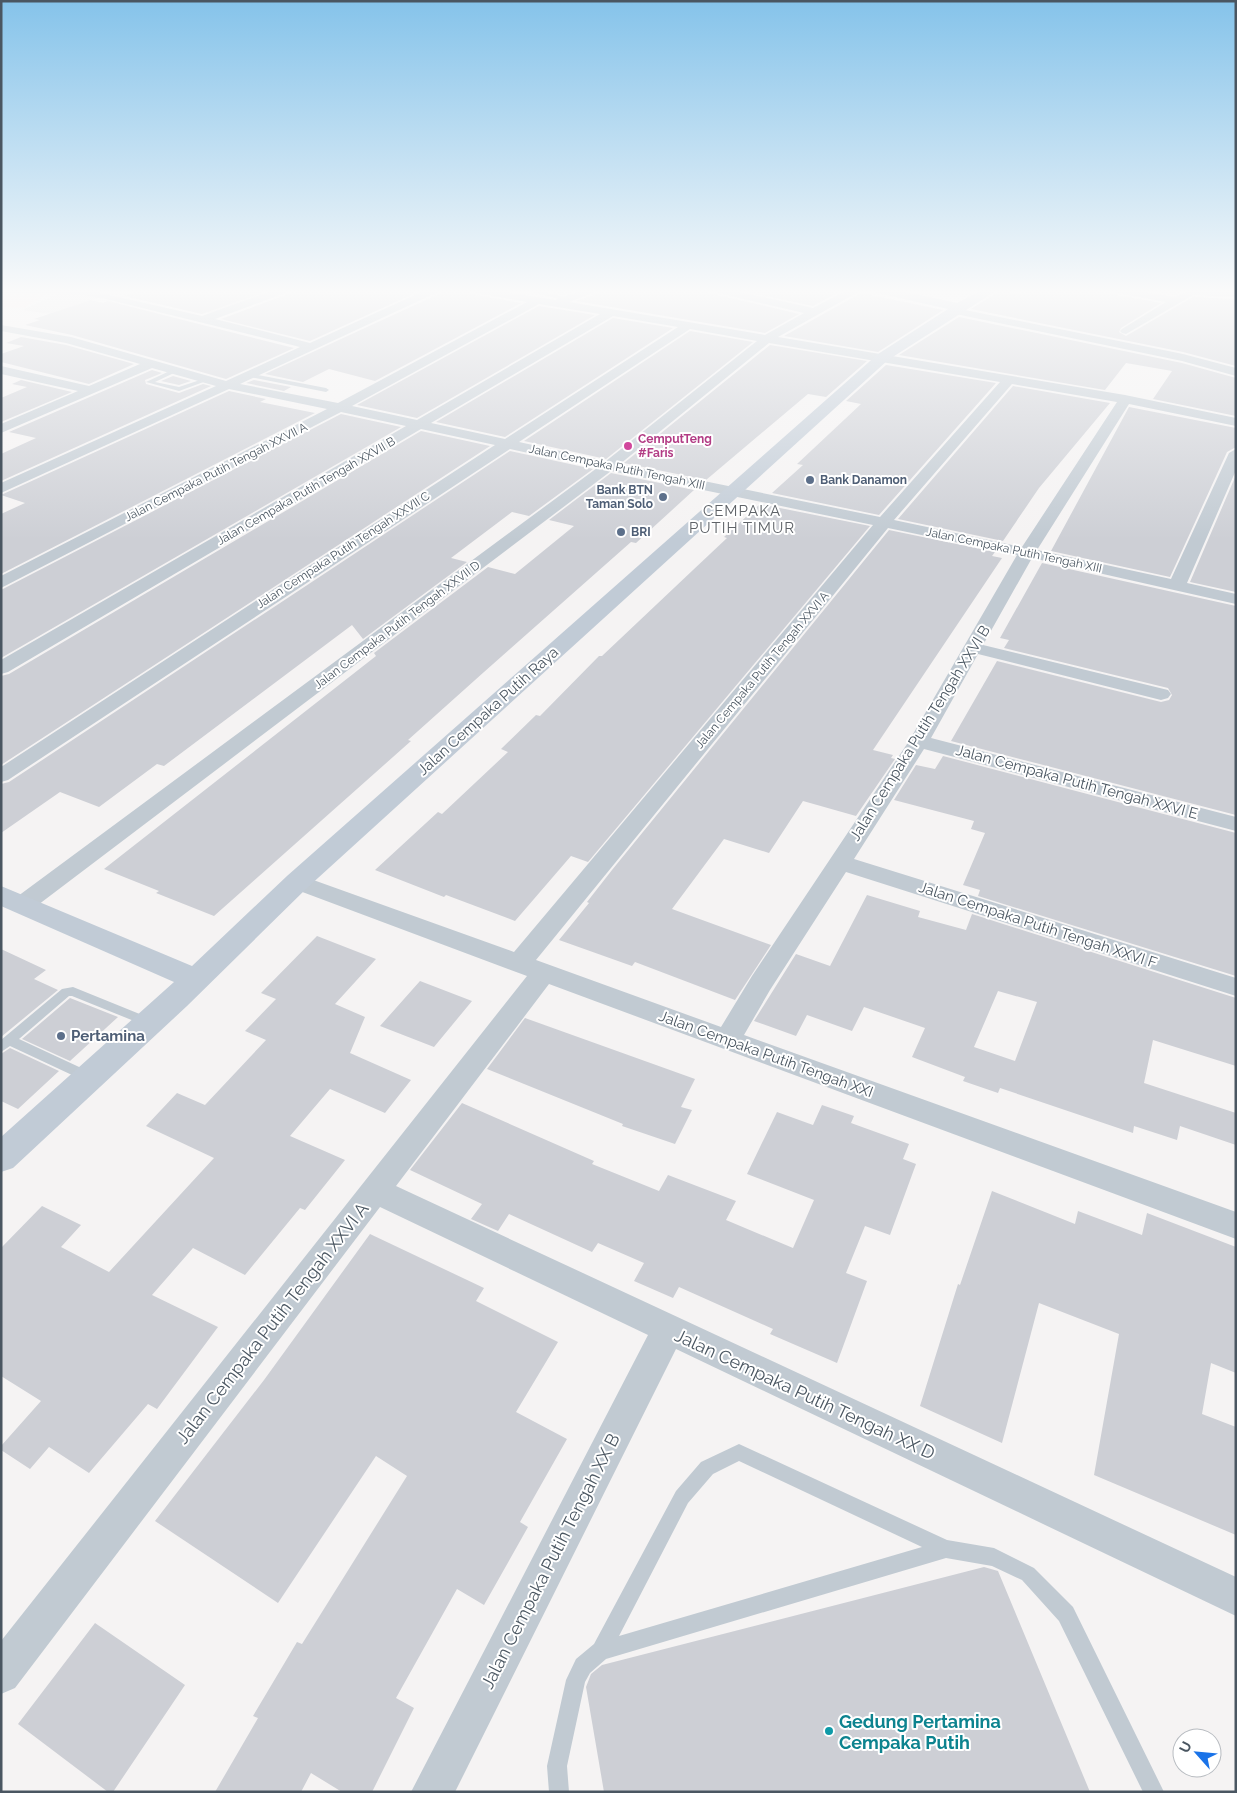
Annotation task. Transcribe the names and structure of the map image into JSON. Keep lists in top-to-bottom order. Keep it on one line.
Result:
{"streets":{"street":["Jalan Cempaka Putih Tengah XIII","Jalan Cempaka Putih Tengah XXVII A","Jalan Cempaka Putih Tengah XXVII B","Jalan Cempaka Putih Tengah XXVII C","Jalan Cempaka Putih Tengah XXVII D","Jalan Cempaka Putih Tengah XXVI A","Jalan Cempaka Putih Raya","Jalan Cempaka Putih Tengah XXVI B","Jalan Cempaka Putih Tengah XXVI E","Jalan Cempaka Putih Tengah XXVI F","Jalan Cempaka Putih Tengah XXI","Jalan Cempaka Putih Tengah XX D","Jalan Cempaka Putih Tengah XX B"]},"crossings":[["Jalan Cempaka Putih Tengah XIII","Jalan Cempaka Putih Tengah XXVII A"],["Jalan Cempaka Putih Tengah XIII","Jalan Cempaka Putih Tengah XXVII B"],["Jalan Cempaka Putih Tengah XIII","Jalan Cempaka Putih Tengah XXVII C"],["Jalan Cempaka Putih Tengah XIII","Jalan Cempaka Putih Tengah XXVII D"],["Jalan Cempaka Putih Tengah XIII","Jalan Cempaka Putih Tengah XXVI A"],["Jalan Cempaka Putih Tengah XIII","Jalan Cempaka Putih Raya"],["Jalan Cempaka Putih Tengah XIII","Jalan Cempaka Putih Tengah XXVI B"],["Jalan Cempaka Putih Tengah XXVI A","Jalan Cempaka Putih Tengah XXI"],["Jalan Cempaka Putih Tengah XXVI A","Jalan Cempaka Putih Tengah XX D"],["Jalan Cempaka Putih Raya","Jalan Cempaka Putih Tengah XXI"],["Jalan Cempaka Putih Tengah XXVI B","Jalan Cempaka Putih Tengah XXVI E"],["Jalan Cempaka Putih Tengah XXVI B","Jalan Cempaka Putih Tengah XXVI F"],["Jalan Cempaka Putih Tengah XXVI B","Jalan Cempaka Putih Tengah XXI"],["Jalan Cempaka Putih Tengah XX D","Jalan Cempaka Putih Tengah XX B"]],"districts":["CEMPAKA PUTIH TIMUR"],"places":["CemputTeng #Faris","Bank Danamon","Bank BTN Taman Solo","BRI","Pertamina","Gedung Pertamina Cempaka Putih"],"north":"top left"}
